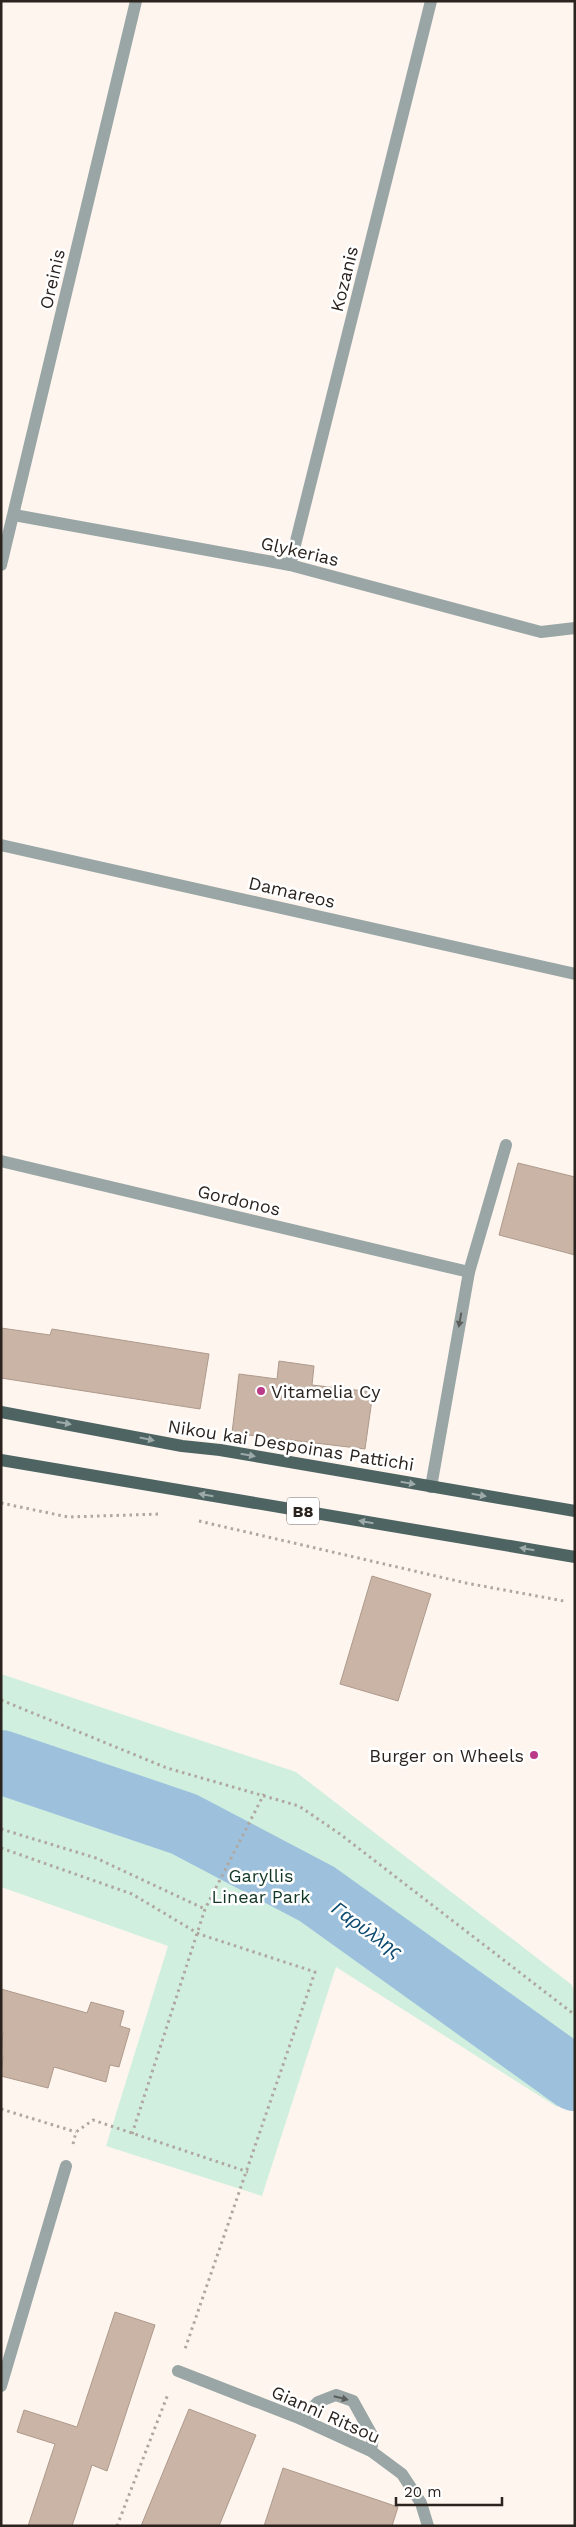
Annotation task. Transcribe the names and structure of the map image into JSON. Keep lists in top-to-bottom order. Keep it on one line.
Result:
{"streets":{"main road":["Nikou kai Despoinas Pattichi","B8"],"street":["Oreinis","Kozanis","Glykerias","Damareos","Gordonos","Gianni Ritsou"]},"crossings":[["Oreinis","Glykerias"],["Kozanis","Glykerias"]],"water":["Γαρύλλης"],"parks":["Garyllis Linear Park"],"places":["Vitamelia Cy","Burger on Wheels"],"scale_bar":"20 m"}
